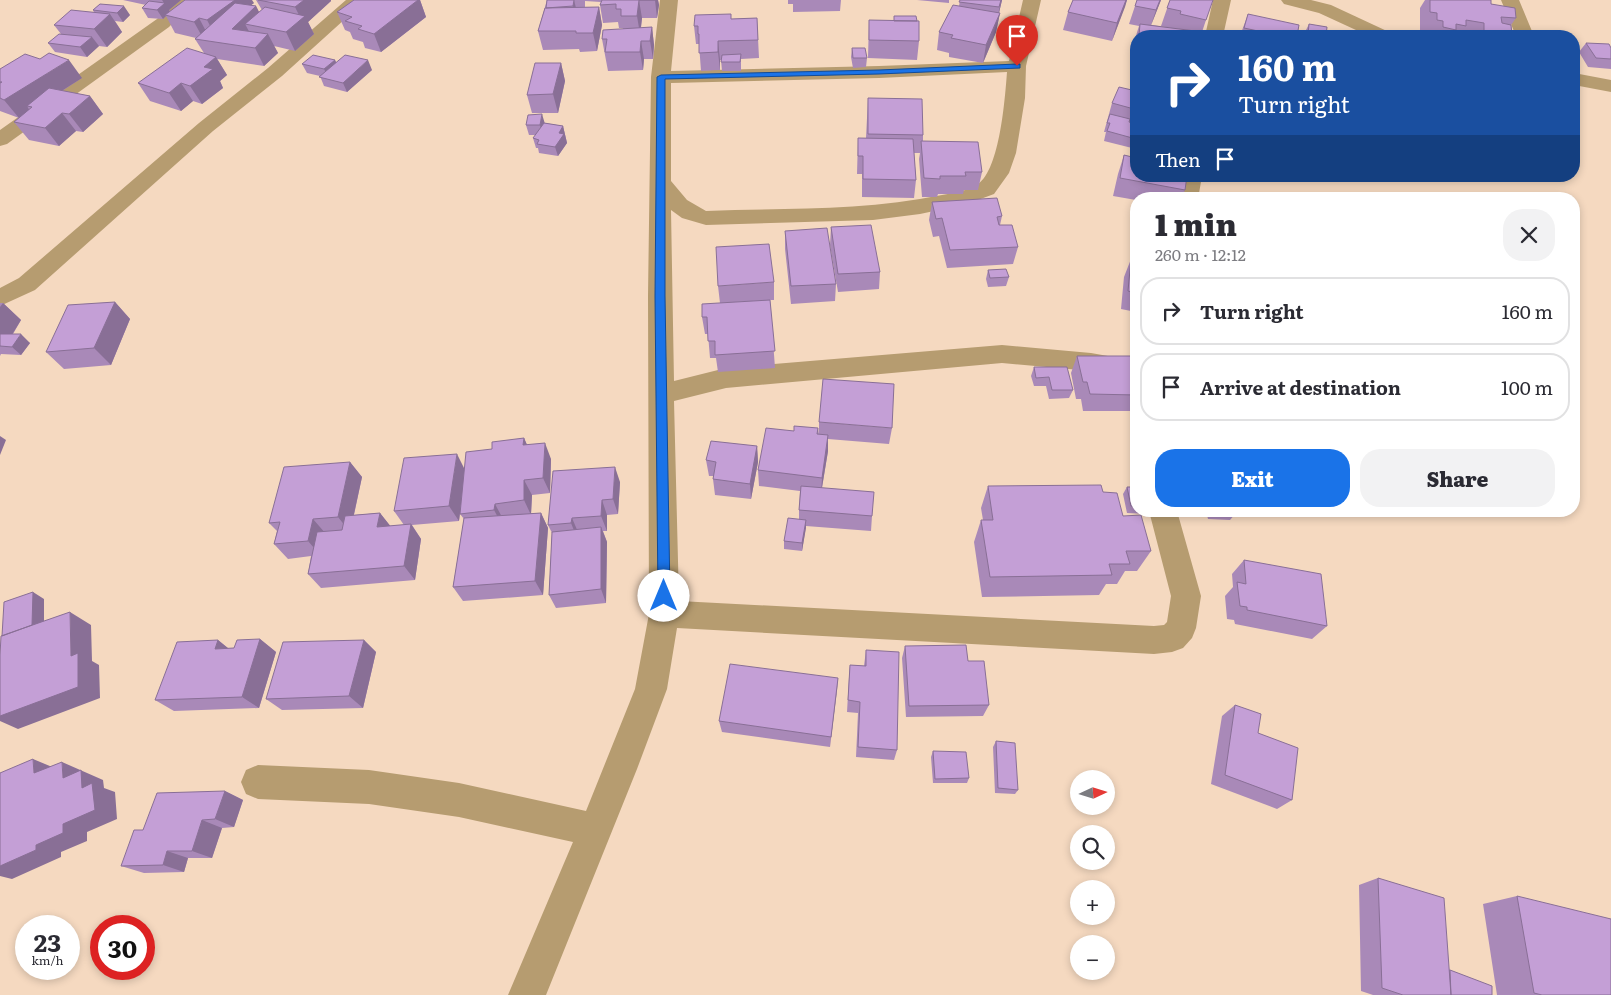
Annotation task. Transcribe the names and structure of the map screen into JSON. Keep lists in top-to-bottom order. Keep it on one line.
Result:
{"north":"right","page":{"turn":["160 m","Turn right"],"then":"Then","heading":["1 min","260 m · 12:12"],"list":[{"name":"Turn right","value":"160 m"},{"name":"Arrive at destination","value":"100 m"}],"buttons":["Exit","Share"],"map_buttons":["+","−"],"speed":"23 km/h","limit":"30"}}
